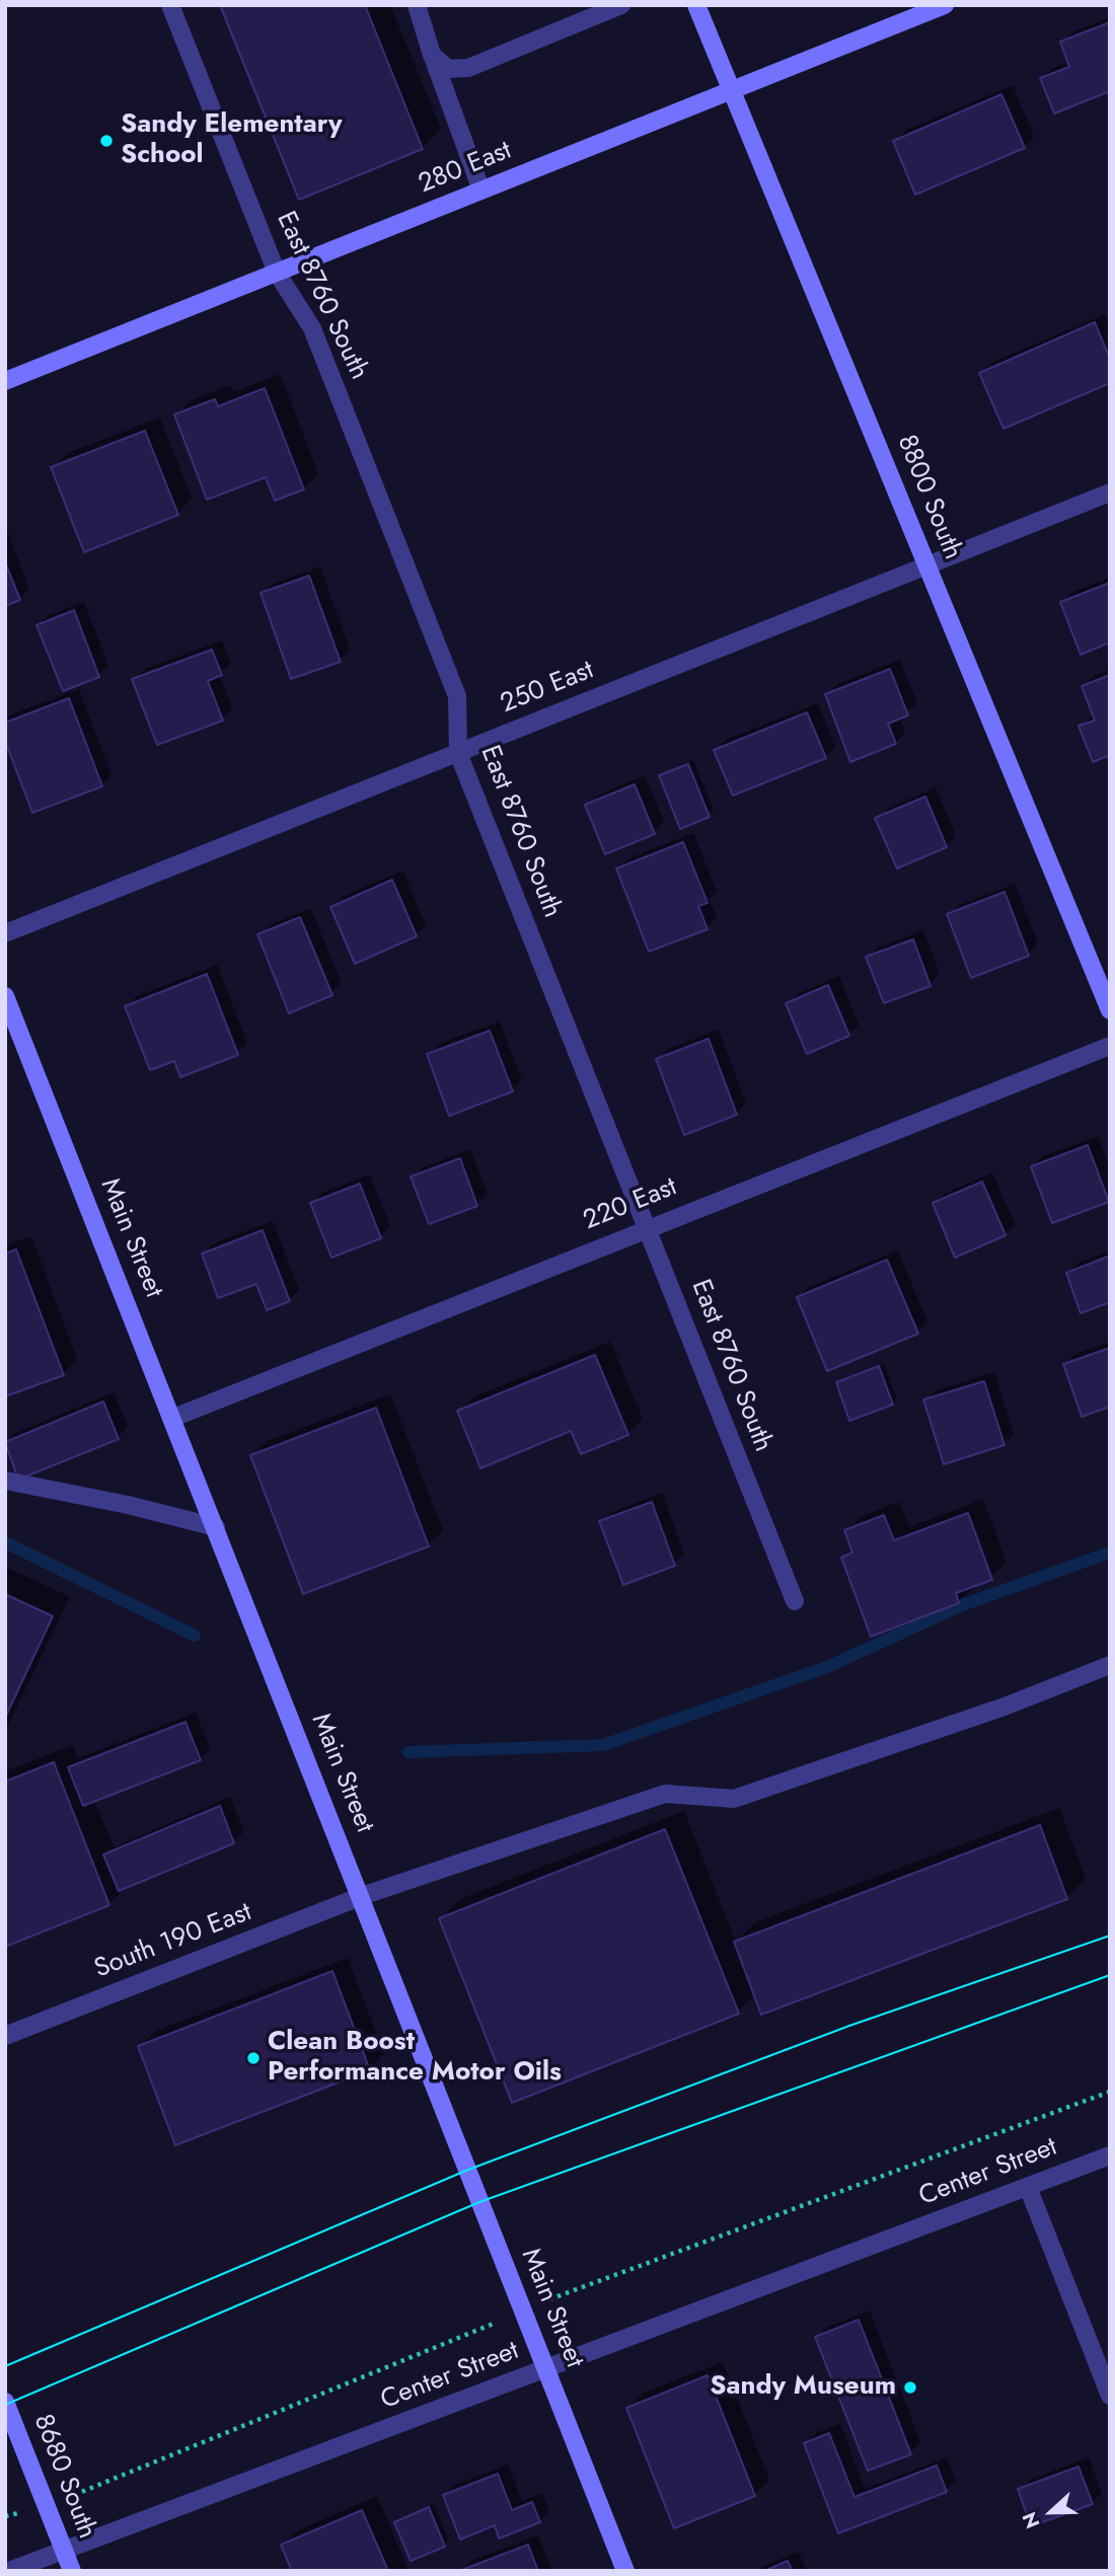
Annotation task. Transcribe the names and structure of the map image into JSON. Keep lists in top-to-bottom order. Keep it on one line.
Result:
{"streets":{"street":["280 East","East 8760 South","8800 South","250 East","220 East","Main Street","South 190 East","Center Street","8680 South"]},"crossings":[["280 East","East 8760 South"],["280 East","8800 South"],["East 8760 South","250 East"],["East 8760 South","220 East"],["8800 South","250 East"],["220 East","Main Street"],["Main Street","South 190 East"],["Main Street","Center Street"],["Center Street","8680 South"]],"places":["Sandy Elementary School","Clean Boost Performance Motor Oils","Sandy Museum"],"north":"left"}
